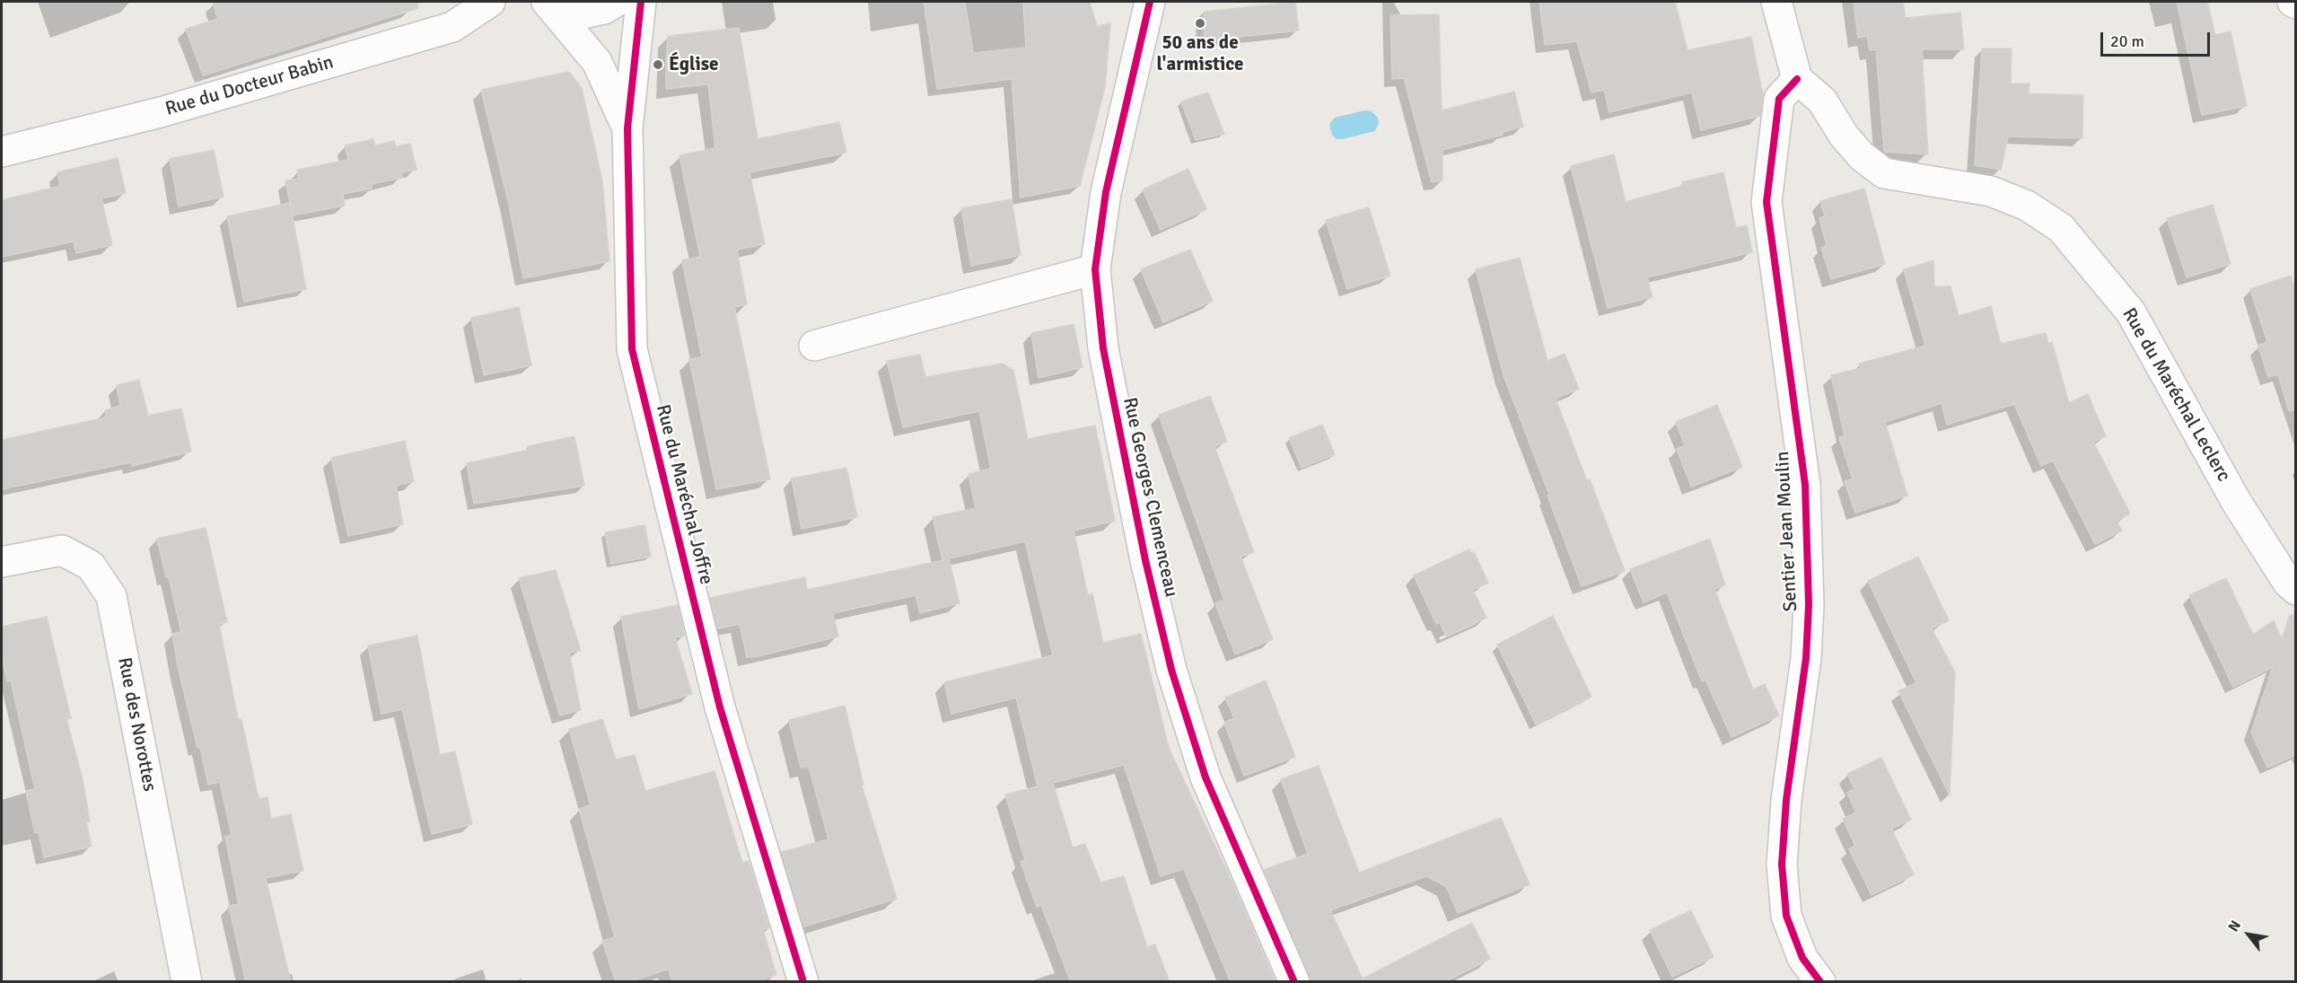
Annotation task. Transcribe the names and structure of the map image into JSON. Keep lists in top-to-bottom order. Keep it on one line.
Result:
{"streets":{"street":["Rue du Docteur Babin","Rue du Maréchal Leclerc","Rue du Maréchal Joffre","Rue Georges Clemenceau","Sentier Jean Moulin","Rue des Norottes"]},"crossings":[["Rue du Maréchal Leclerc","Sentier Jean Moulin"]],"places":["50 ans de l'armistice","Église"],"scale_bar":"20 m","north":"top left"}
